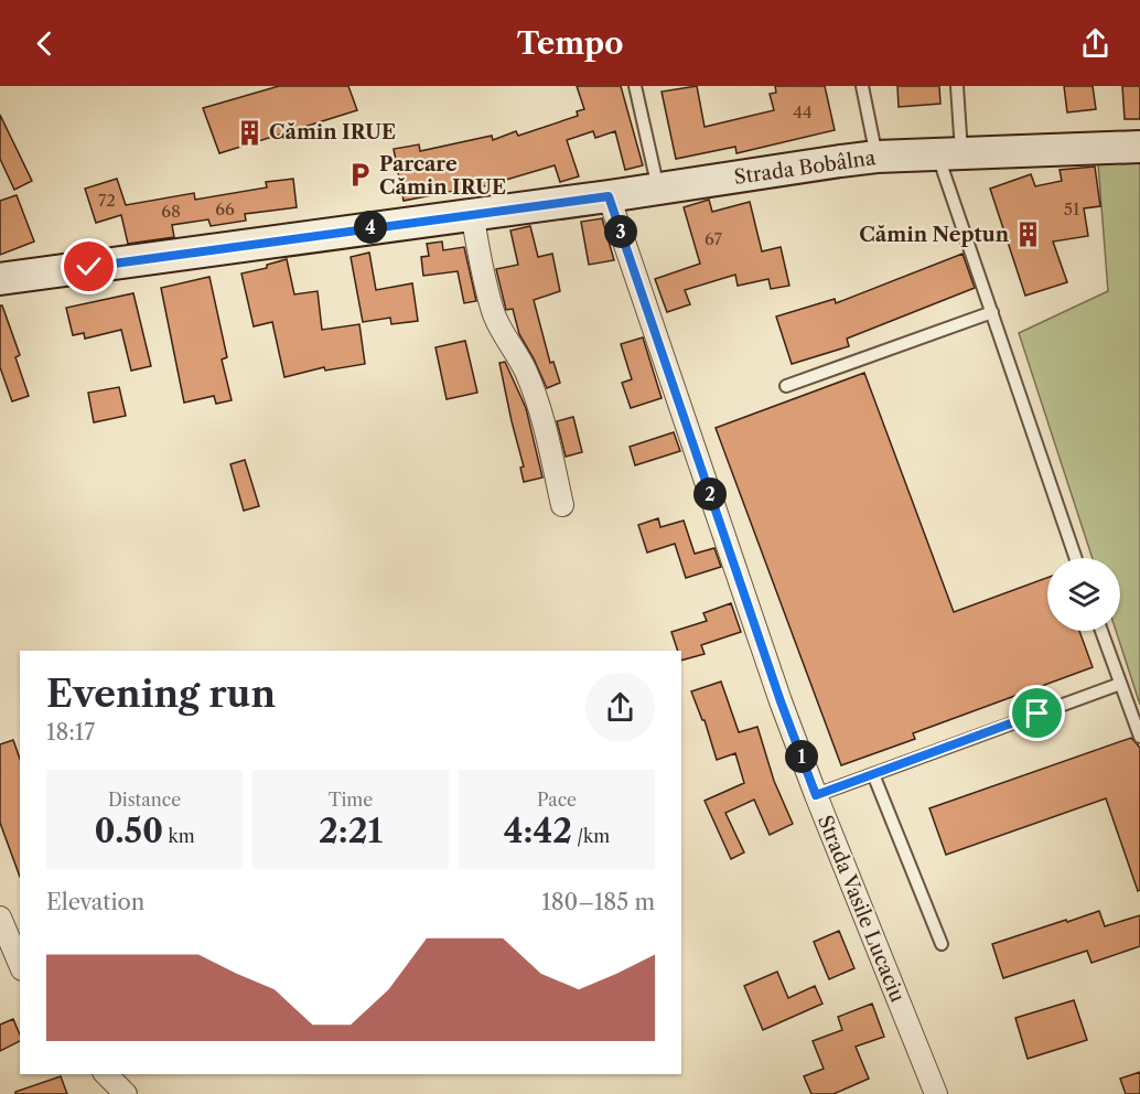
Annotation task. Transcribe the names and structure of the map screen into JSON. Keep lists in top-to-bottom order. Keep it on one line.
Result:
{"streets":{"main road":["Strada Bobâlna"],"street":["Strada Vasile Lucaciu"]},"crossings":[["Strada Bobâlna","Strada Vasile Lucaciu"]],"places":{"building":["Cămin IRUE","Cămin Neptun"],"parking":["Parcare Cămin IRUE"]},"house_numbers":["44","72","66","51","68","67"],"page":{"header":"Tempo","pins":["4","3","2","1"],"heading":["Evening run","18:17"],"stats":[["Distance","0.50 km"],["Time","2:21"],["Pace","4:42 /km"]],"chart":["Elevation","180–185 m"]}}
